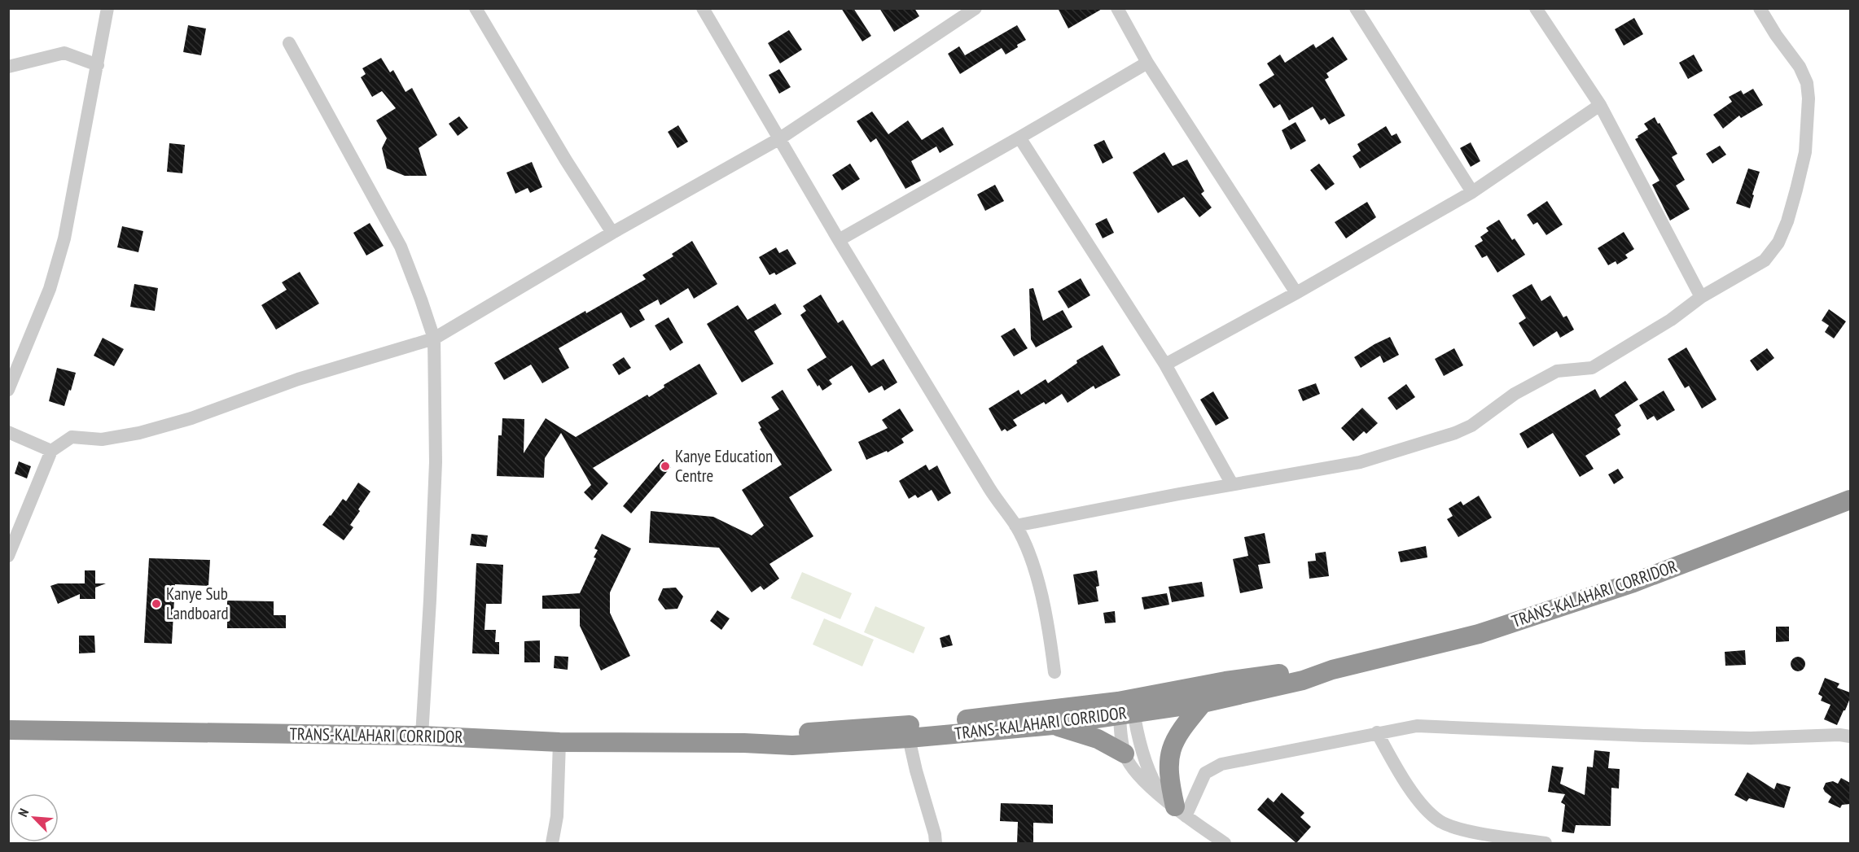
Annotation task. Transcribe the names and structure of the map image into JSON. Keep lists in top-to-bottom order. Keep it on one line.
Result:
{"streets":{"highway":["TRANS-KALAHARI CORRIDOR"]},"places":["Kanye Education Centre","Kanye Sub Landboard"],"north":"top left"}
